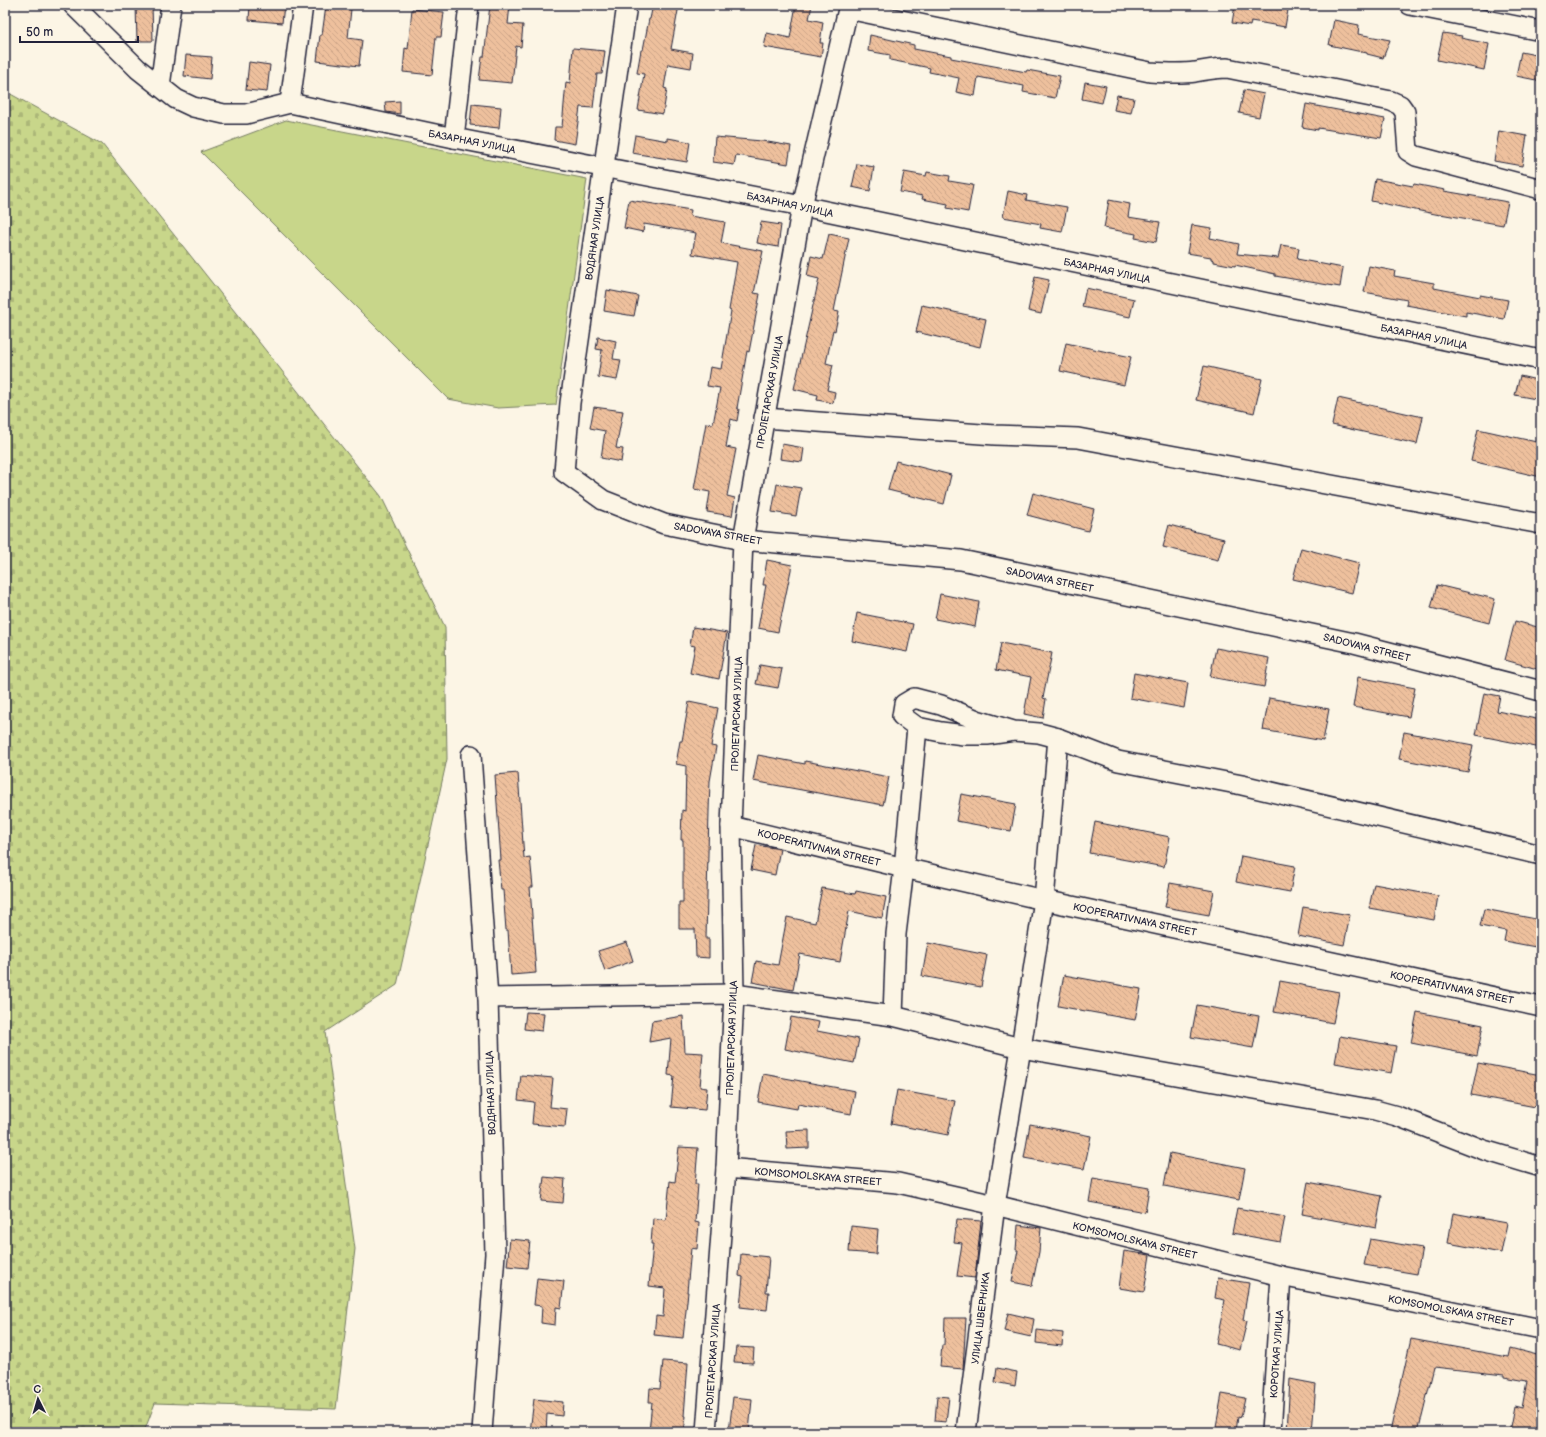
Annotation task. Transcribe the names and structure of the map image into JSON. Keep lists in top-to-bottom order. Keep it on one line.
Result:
{"streets":{"street":["БАЗАРНАЯ УЛИЦА","ВОДЯНАЯ УЛИЦА","ПРОЛЕТАРСКАЯ УЛИЦА","SADOVAYA STREET","KOOPERATIVNAYA STREET","KOMSOMOLSKAYA STREET","УЛИЦА ШВЕРНИКА","КОРОТКАЯ УЛИЦА"]},"crossings":[["БАЗАРНАЯ УЛИЦА","ВОДЯНАЯ УЛИЦА"],["БАЗАРНАЯ УЛИЦА","ПРОЛЕТАРСКАЯ УЛИЦА"],["ВОДЯНАЯ УЛИЦА","SADOVAYA STREET"],["ПРОЛЕТАРСКАЯ УЛИЦА","SADOVAYA STREET"],["ПРОЛЕТАРСКАЯ УЛИЦА","KOOPERATIVNAYA STREET"],["ПРОЛЕТАРСКАЯ УЛИЦА","KOMSOMOLSKAYA STREET"],["KOOPERATIVNAYA STREET","УЛИЦА ШВЕРНИКА"],["KOMSOMOLSKAYA STREET","УЛИЦА ШВЕРНИКА"],["KOMSOMOLSKAYA STREET","КОРОТКАЯ УЛИЦА"]],"scale_bar":"50 m","north":"top"}
